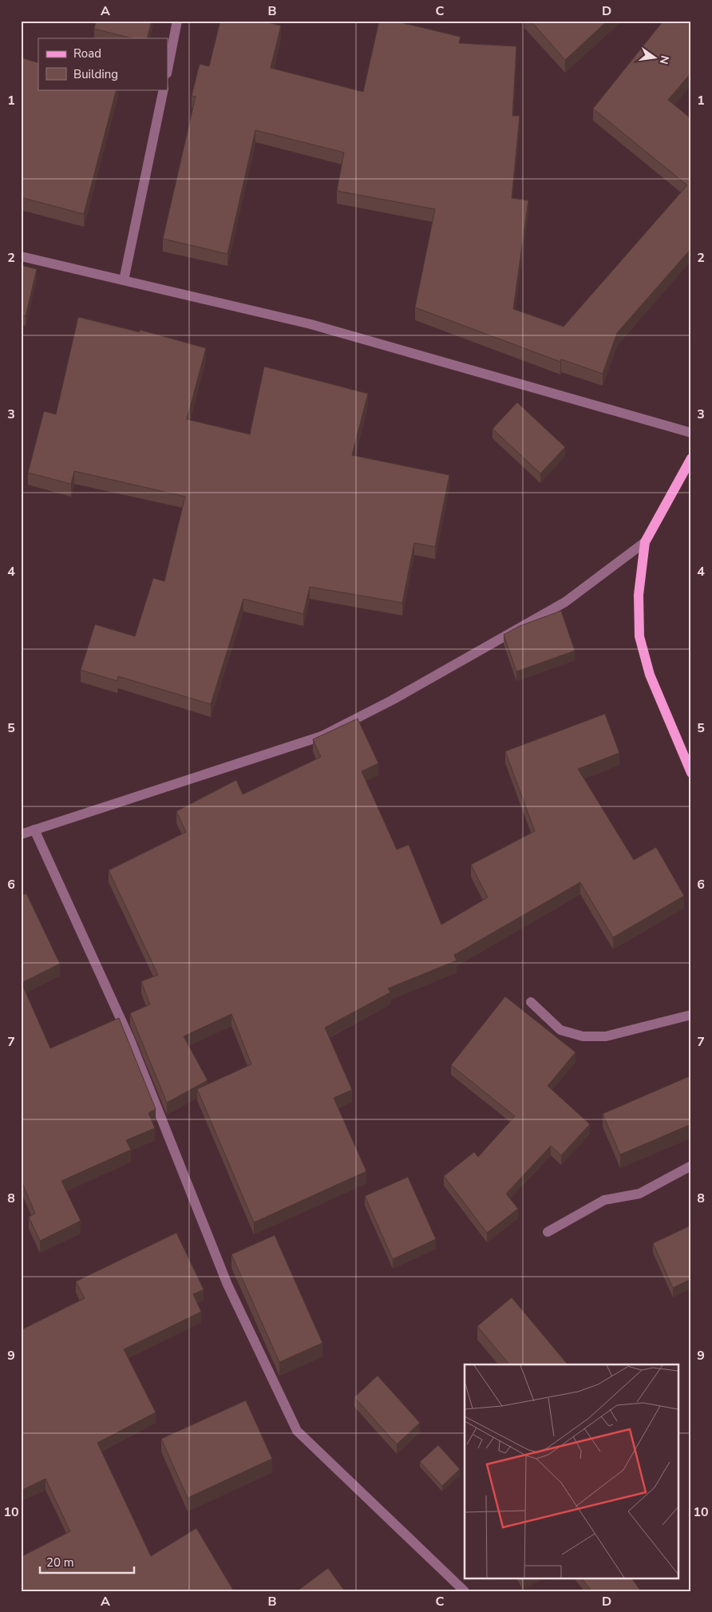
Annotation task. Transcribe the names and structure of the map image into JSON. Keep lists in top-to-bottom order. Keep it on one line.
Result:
{"legend":["Road","Building"],"scale_bar":"20 m","north":"right","grid":{"columns":["A","B","C","D"],"rows":["1","2","3","4","5","6","7","8","9","10"]}}
